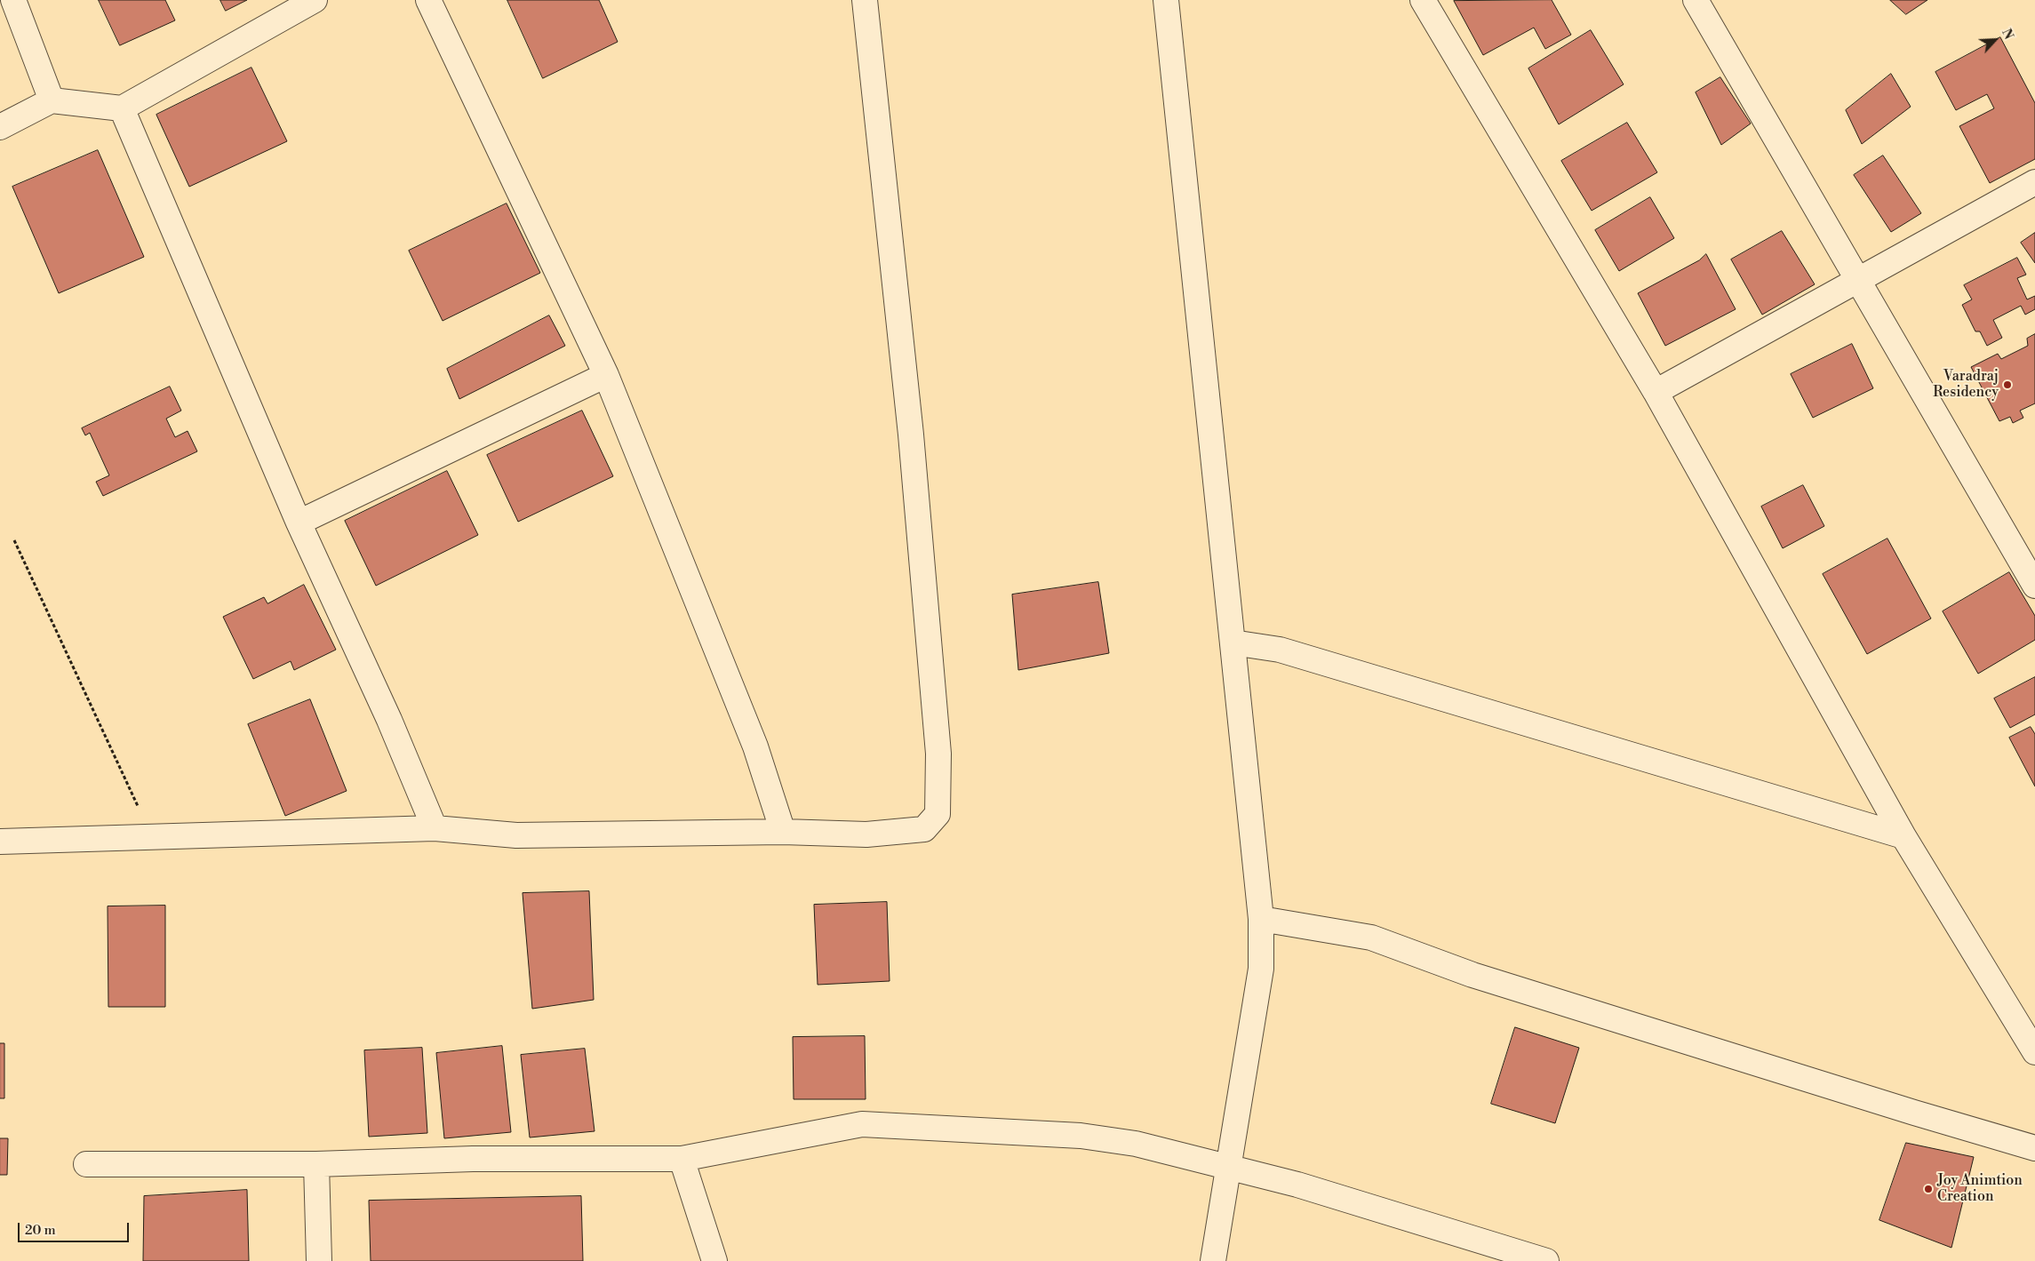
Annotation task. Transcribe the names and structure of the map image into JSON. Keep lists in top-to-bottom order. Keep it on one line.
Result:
{"places":["Varadraj Residency","Joy Animtion Creation"],"scale_bar":"20 m","north":"top right"}
